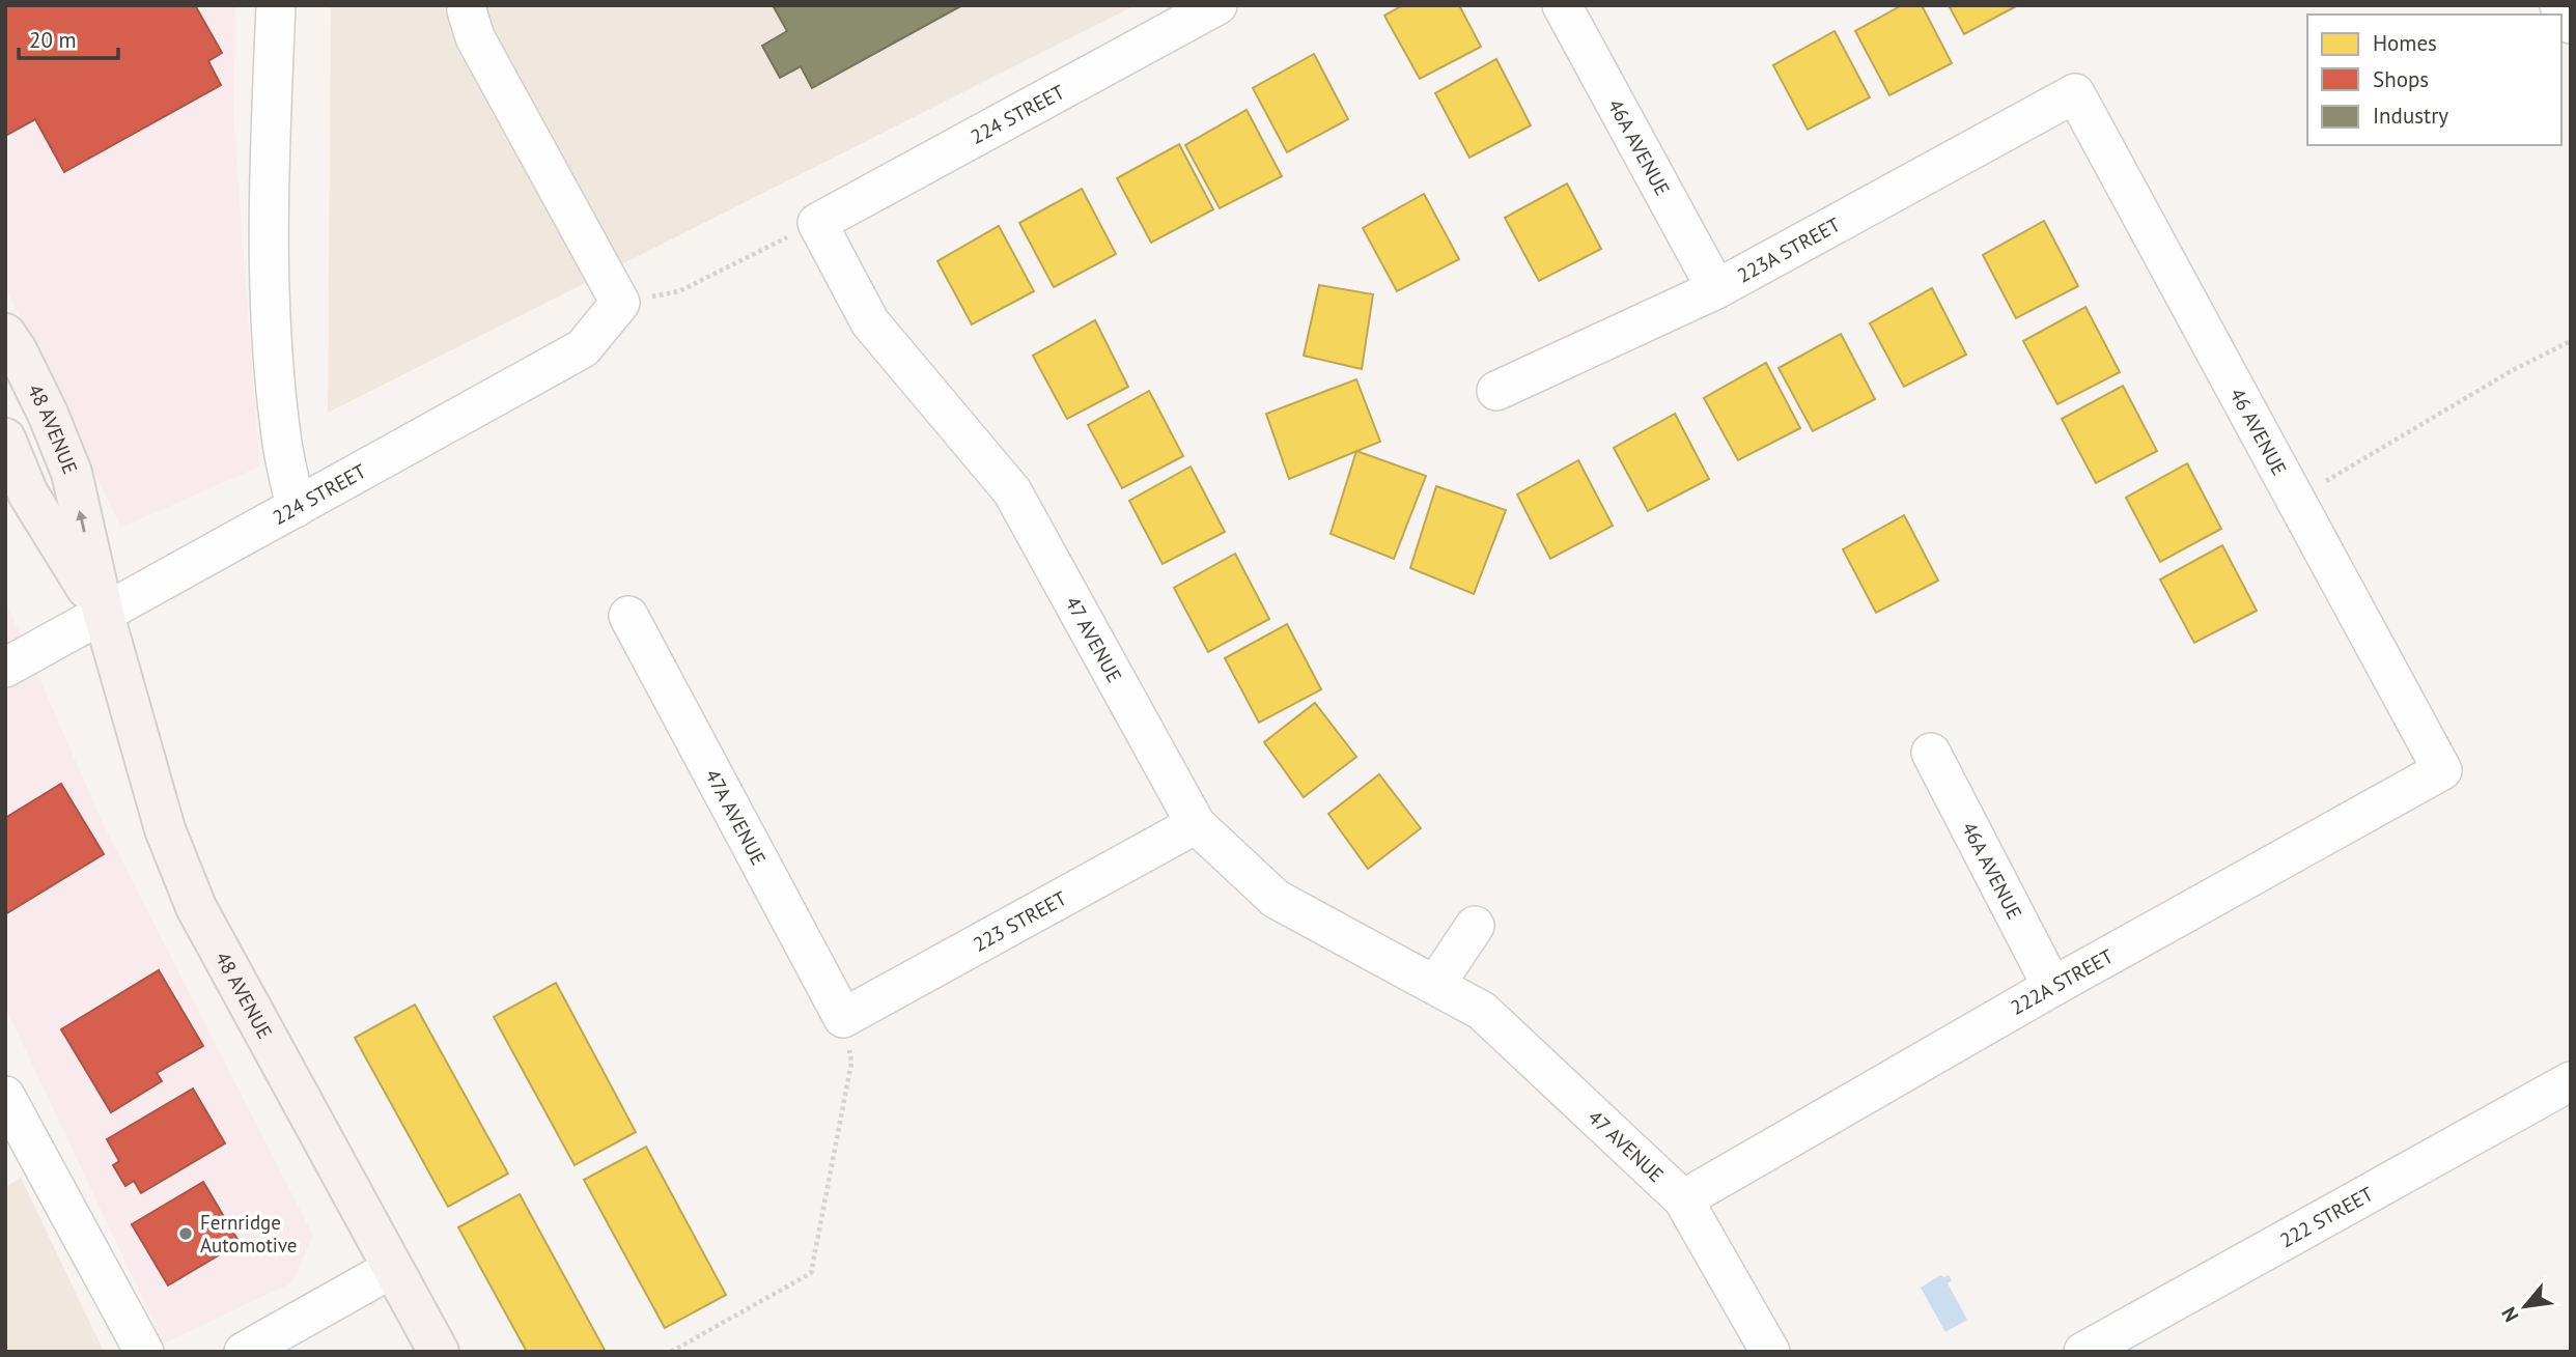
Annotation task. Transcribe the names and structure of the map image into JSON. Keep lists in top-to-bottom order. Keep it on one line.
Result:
{"streets":{"main road":["48 AVENUE"],"street":["224 STREET","46A AVENUE","223A STREET","46 AVENUE","47 AVENUE","47A AVENUE","223 STREET","222A STREET","222 STREET"]},"crossings":[["224 STREET","48 AVENUE"],["224 STREET","47 AVENUE"],["46A AVENUE","223A STREET"],["46A AVENUE","222A STREET"],["223A STREET","46 AVENUE"],["46 AVENUE","222A STREET"],["47 AVENUE","223 STREET"],["47 AVENUE","222A STREET"],["47A AVENUE","223 STREET"]],"places":["Fernridge Automotive"],"legend":["Homes","Shops","Industry"],"scale_bar":"20 m","north":"bottom left"}
